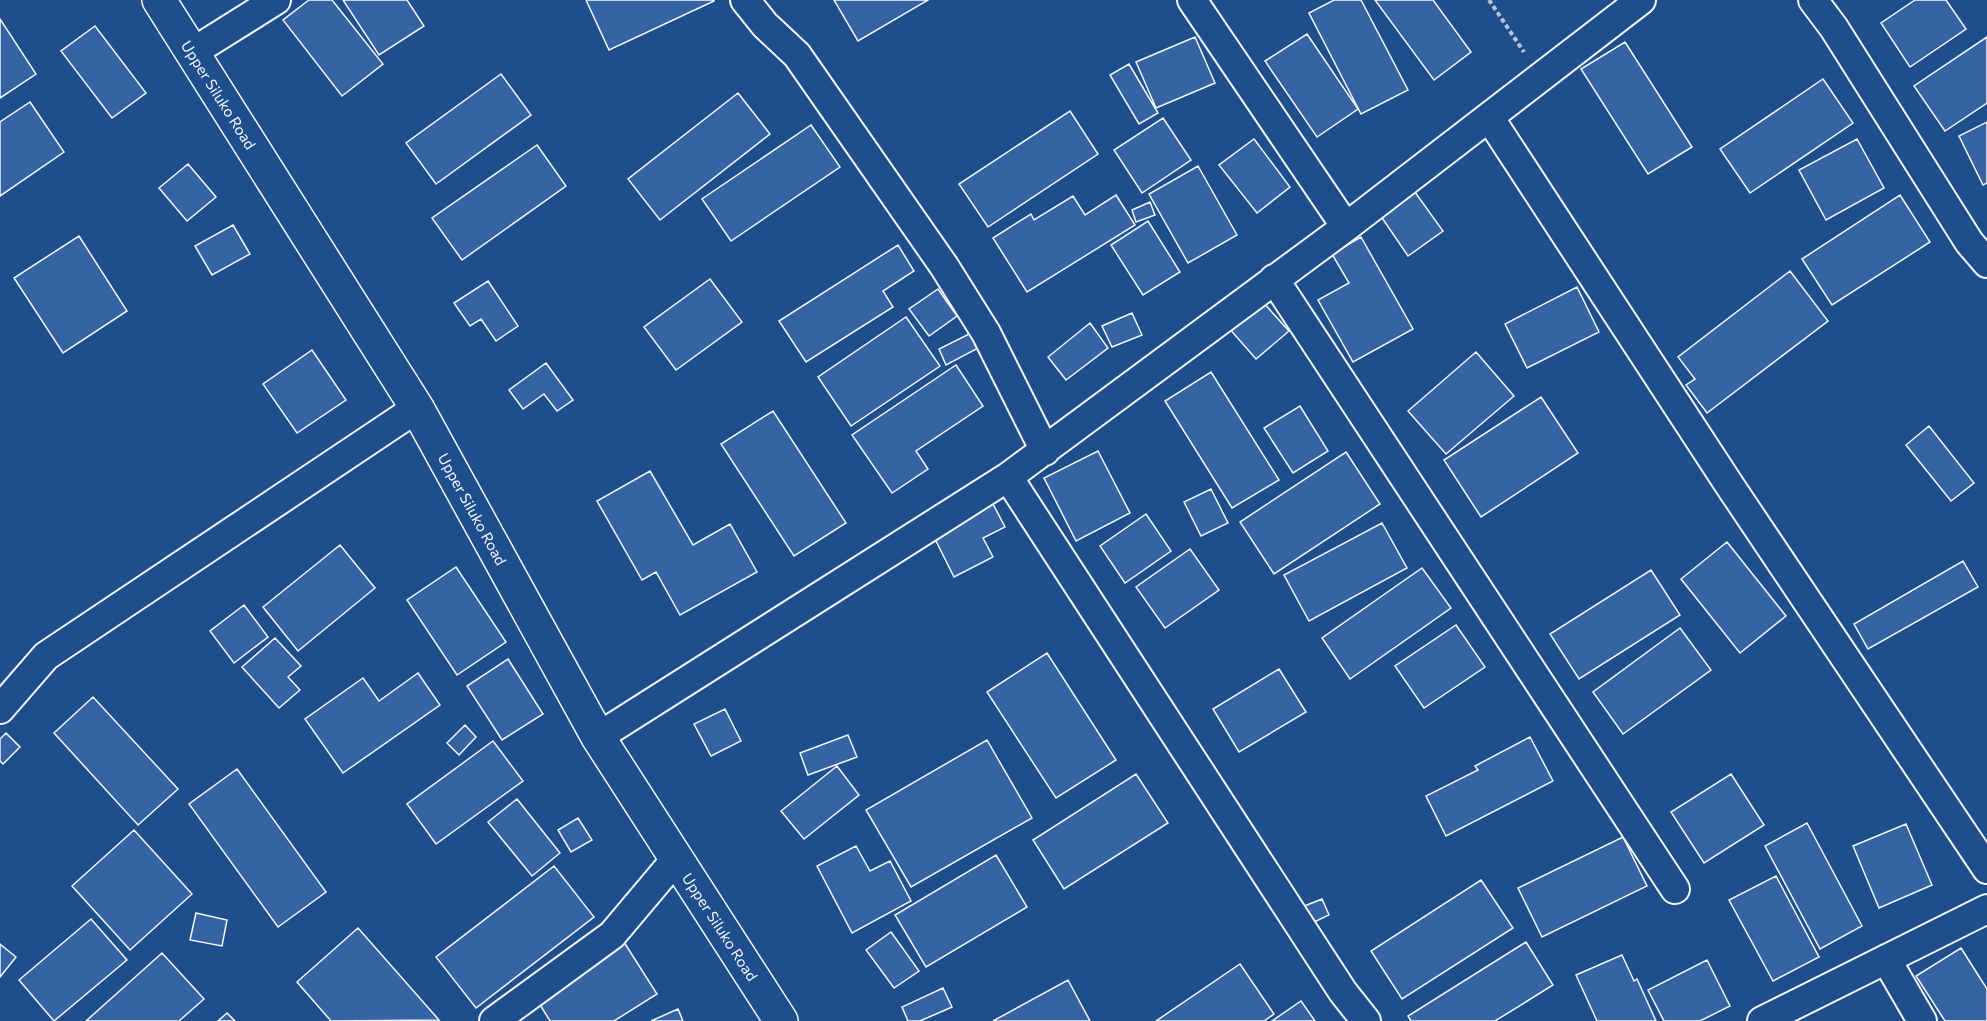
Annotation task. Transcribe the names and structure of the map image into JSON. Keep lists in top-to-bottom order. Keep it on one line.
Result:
{"streets":{"main road":["Upper Siluko Road"]}}
